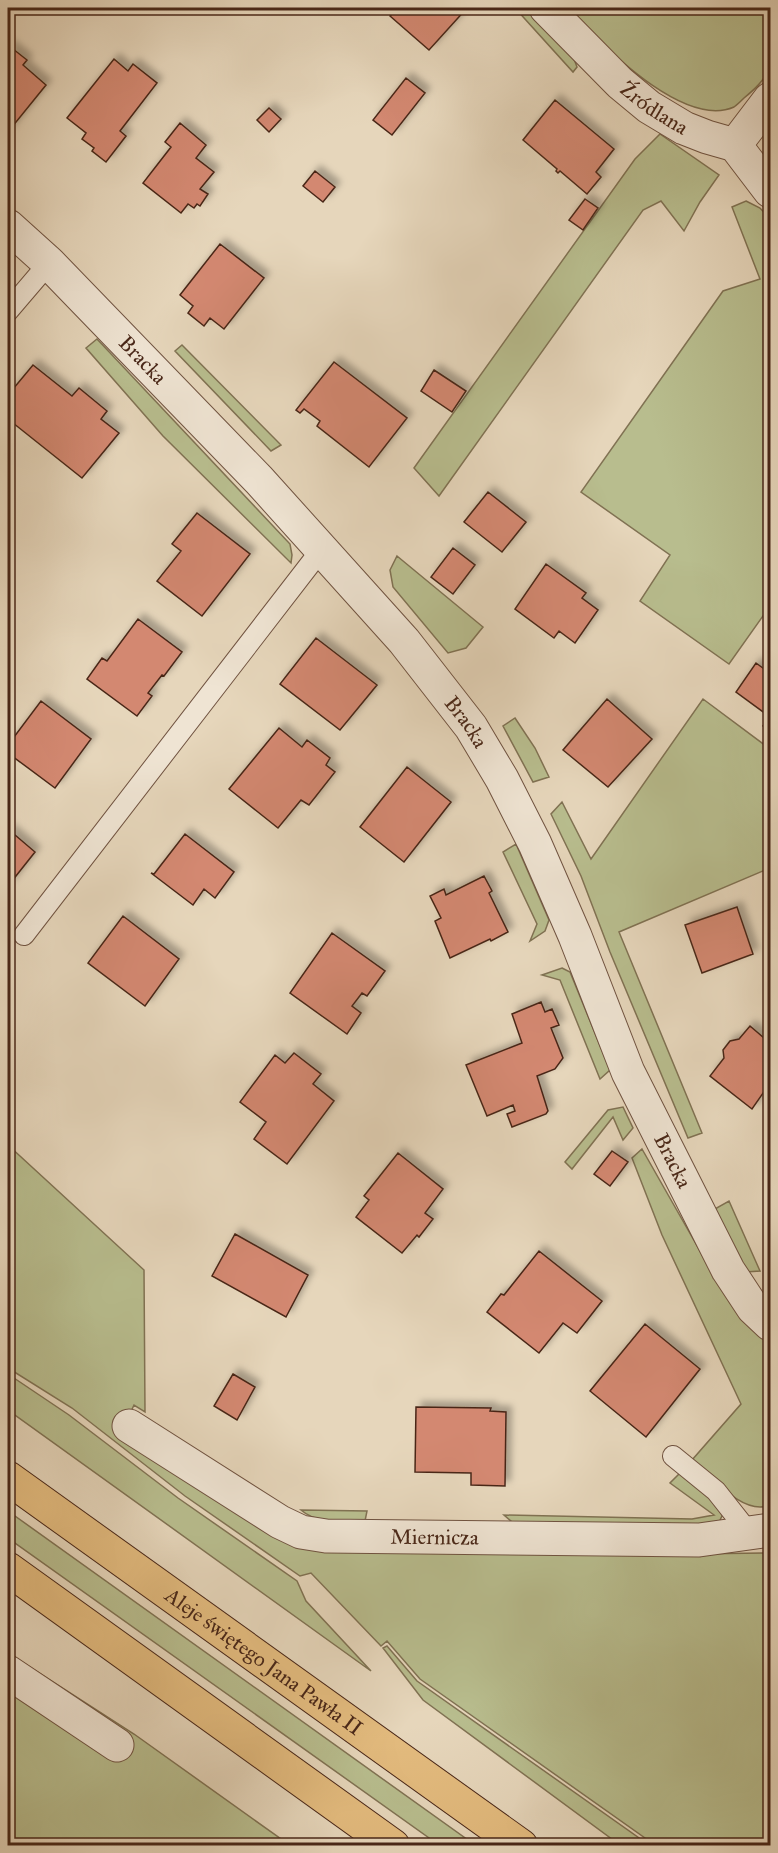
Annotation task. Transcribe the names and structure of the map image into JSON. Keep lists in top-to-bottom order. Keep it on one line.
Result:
{"streets":{"highway":["Aleje świętego Jana Pawła II"],"street":["Źródlana","Bracka","Miernicza"]}}
